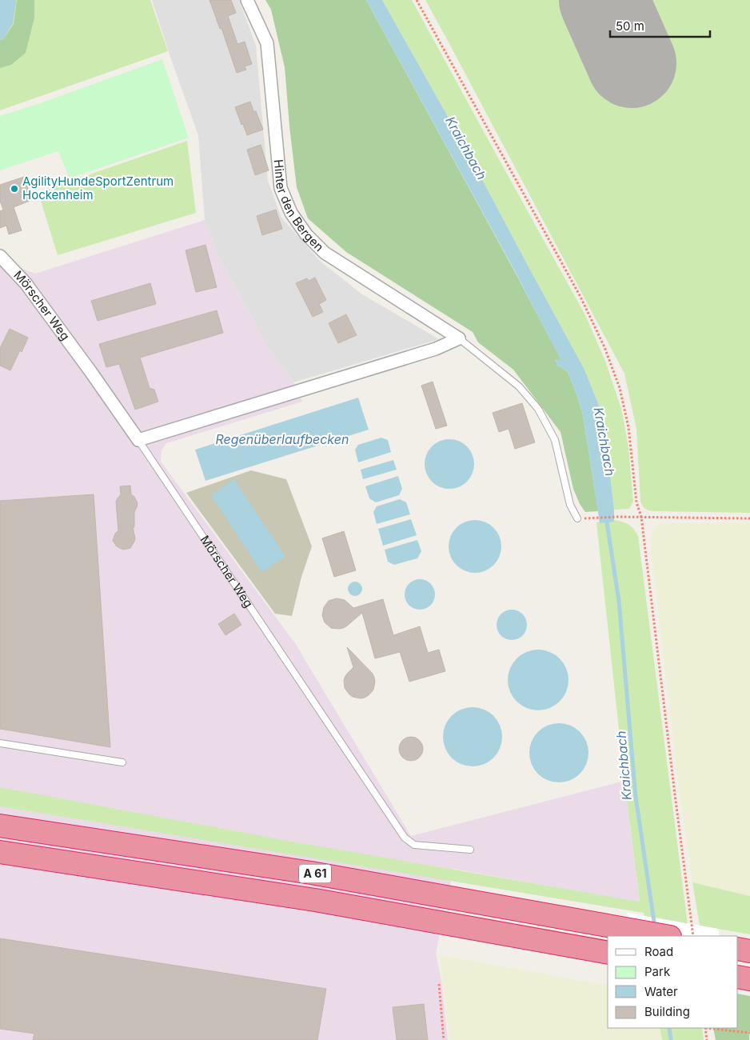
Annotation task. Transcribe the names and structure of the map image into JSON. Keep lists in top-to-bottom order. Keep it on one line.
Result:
{"streets":{"highway":["A 61"],"street":["Hinter den Bergen","Mörscher Weg"]},"water":["Kraichbach","Regenüberlaufbecken"],"places":["AgilityHundeSportZentrum Hockenheim"],"legend":["Road","Park","Water","Building"],"scale_bar":"50 m"}
